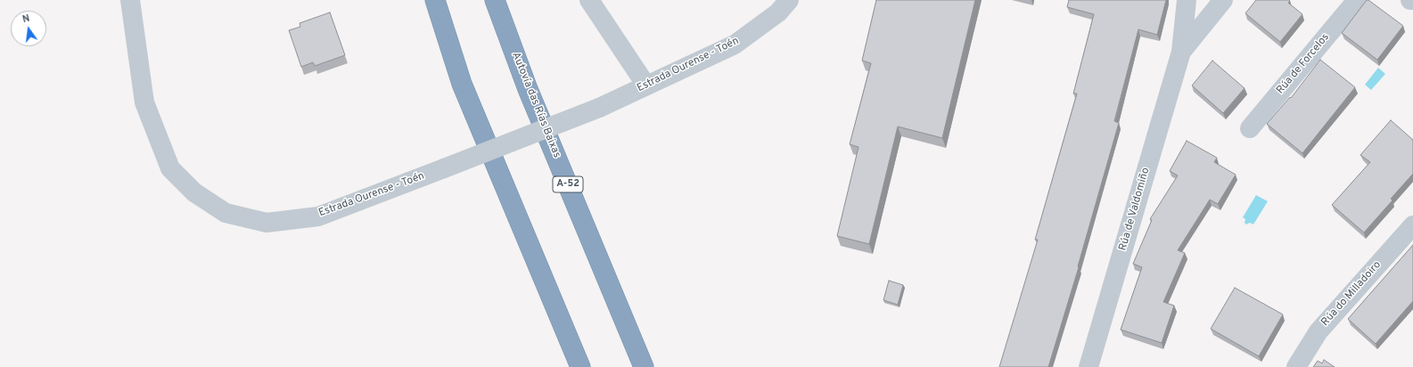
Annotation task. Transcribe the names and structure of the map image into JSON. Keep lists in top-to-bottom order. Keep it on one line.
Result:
{"streets":{"highway":["Autovía das Rías Baixas","A-52"],"street":["Rúa de Forcelos","Estrada Ourense - Toén","Rúa de Valdomiño","Rúa do Milladoiro"]},"north":"top"}
